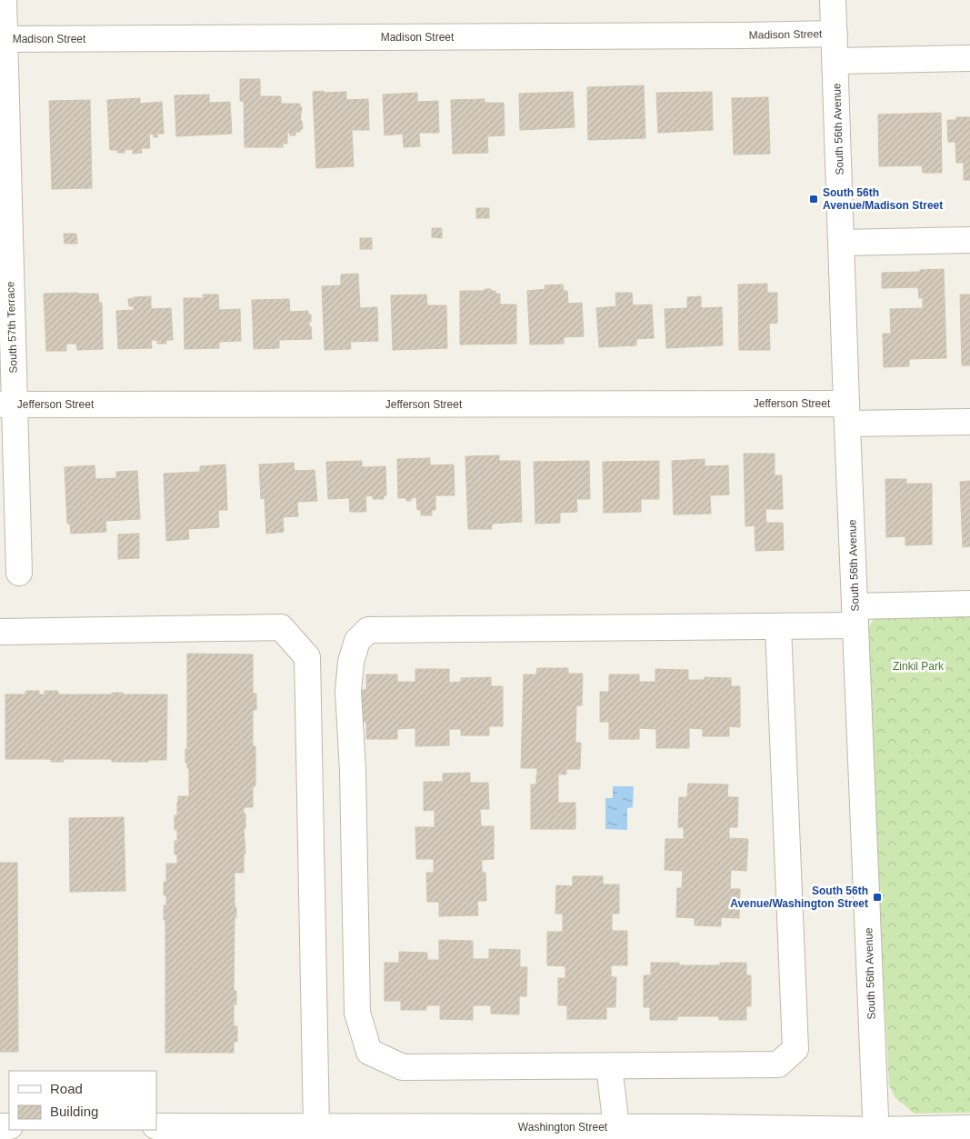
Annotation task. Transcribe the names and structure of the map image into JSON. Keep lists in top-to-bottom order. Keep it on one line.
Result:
{"streets":{"street":["Madison Street","South 56th Avenue","South 57th Terrace","Jefferson Street","Washington Street"]},"crossings":[["Madison Street","South 56th Avenue"],["Madison Street","South 57th Terrace"],["South 56th Avenue","Jefferson Street"],["South 56th Avenue","Washington Street"],["South 57th Terrace","Jefferson Street"]],"parks":["Zinkil Park"],"places":{"transit":["South 56th Avenue/Madison Street","South 56th Avenue/Washington Street"]},"legend":["Road","Building"]}
